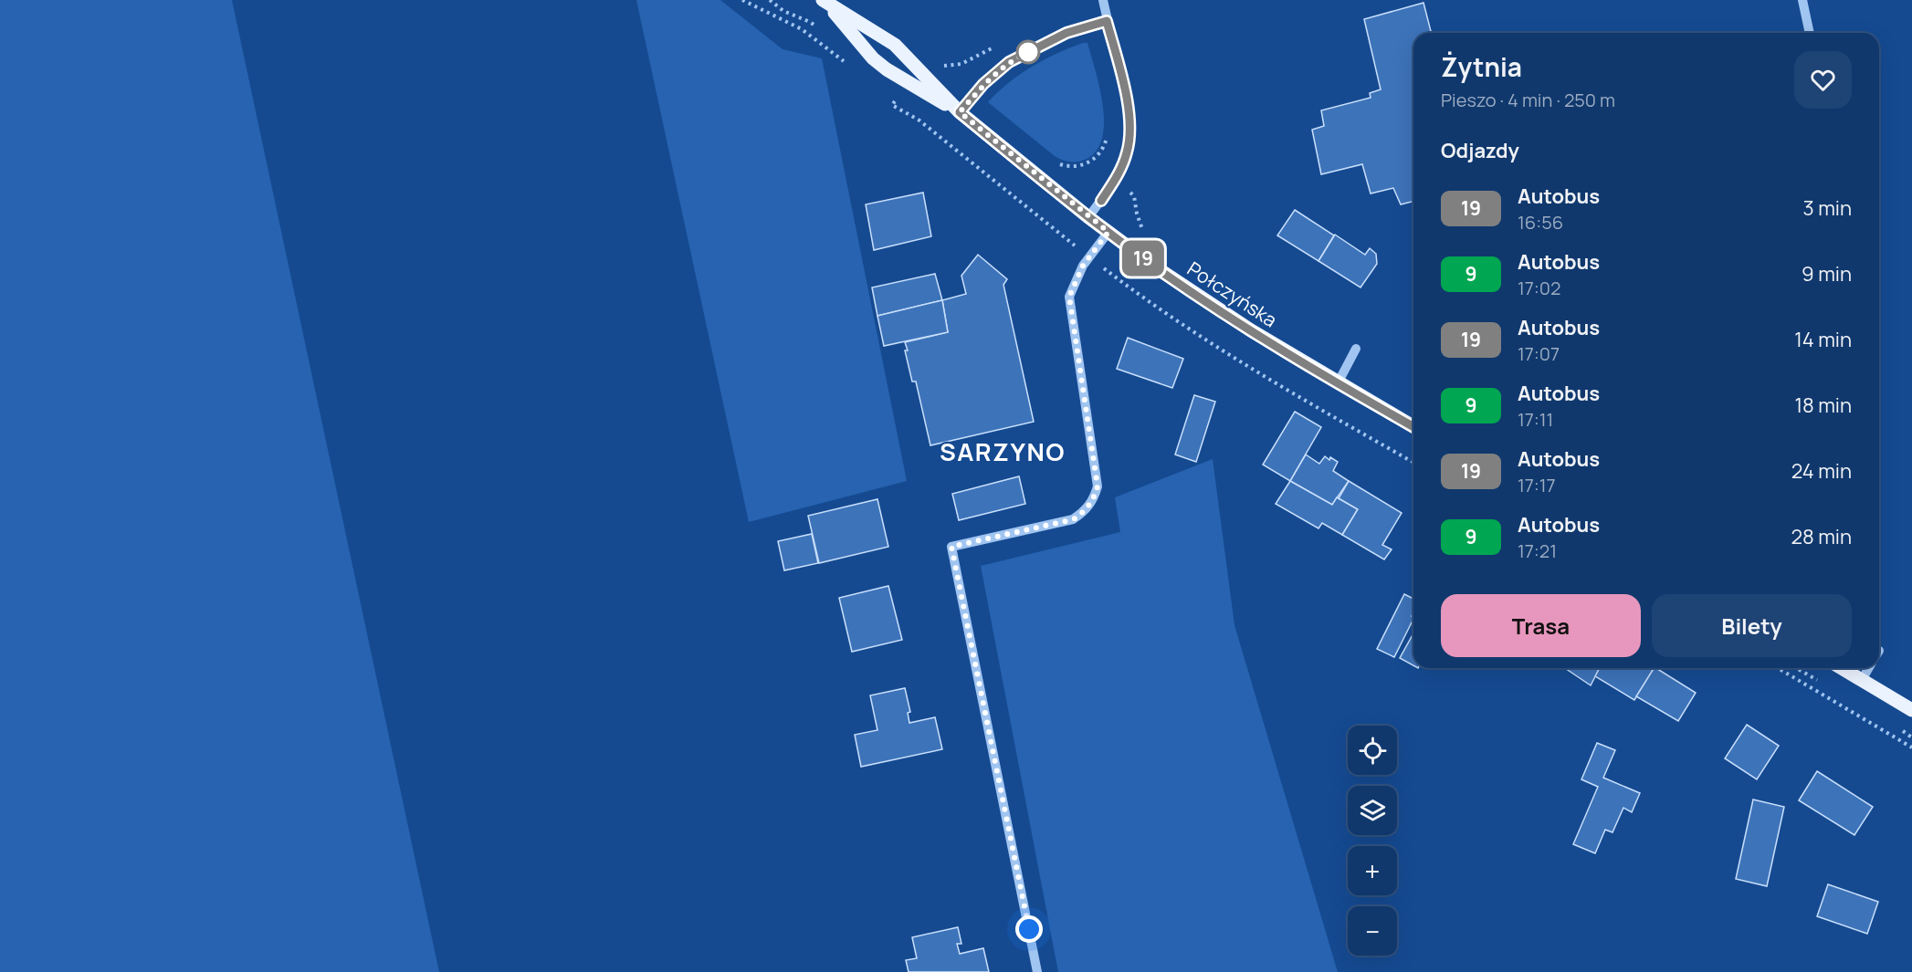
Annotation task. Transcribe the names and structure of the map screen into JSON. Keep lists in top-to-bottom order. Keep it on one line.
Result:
{"streets":{"main road":["Połczyńska"]},"districts":["SARZYNO"],"lines":["bus line 19"],"page":{"on_map":"19","heading":[["Żytnia","Pieszo · 4 min · 250 m"],"Odjazdy"],"list":[{"mark":"19","name":"Autobus","note":"16:56","value":"3 min"},{"mark":"9","name":"Autobus","note":"17:02","value":"9 min"},{"mark":"19","name":"Autobus","note":"17:07","value":"14 min"},{"mark":"9","name":"Autobus","note":"17:11","value":"18 min"},{"mark":"19","name":"Autobus","note":"17:17","value":"24 min"},{"mark":"9","name":"Autobus","note":"17:21","value":"28 min"}],"buttons":["Trasa","Bilety"],"map_buttons":["+","−"]}}
